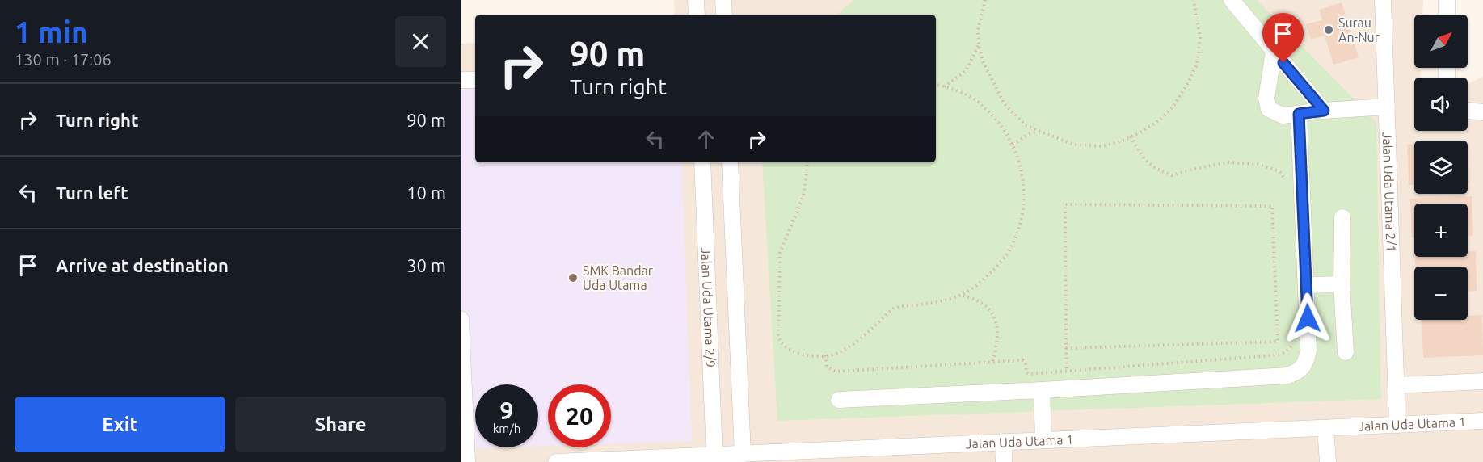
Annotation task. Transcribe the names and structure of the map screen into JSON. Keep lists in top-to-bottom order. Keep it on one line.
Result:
{"streets":{"street":["Jalan Uda Utama 2/1","Jalan Uda Utama 2/9","Jalan Uda Utama 1"]},"crossings":[["Jalan Uda Utama 2/1","Jalan Uda Utama 1"],["Jalan Uda Utama 2/9","Jalan Uda Utama 1"]],"places":["Surau An-Nur","SMK Bandar Uda Utama"],"north":"top right","page":{"heading":["1 min","130 m · 17:06"],"map_buttons":["+","−"],"turn":["90 m","Turn right"],"list":[{"name":"Turn right","value":"90 m"},{"name":"Turn left","value":"10 m"},{"name":"Arrive at destination","value":"30 m"}],"speed":"9 km/h","limit":"20","buttons":["Exit","Share"]}}
